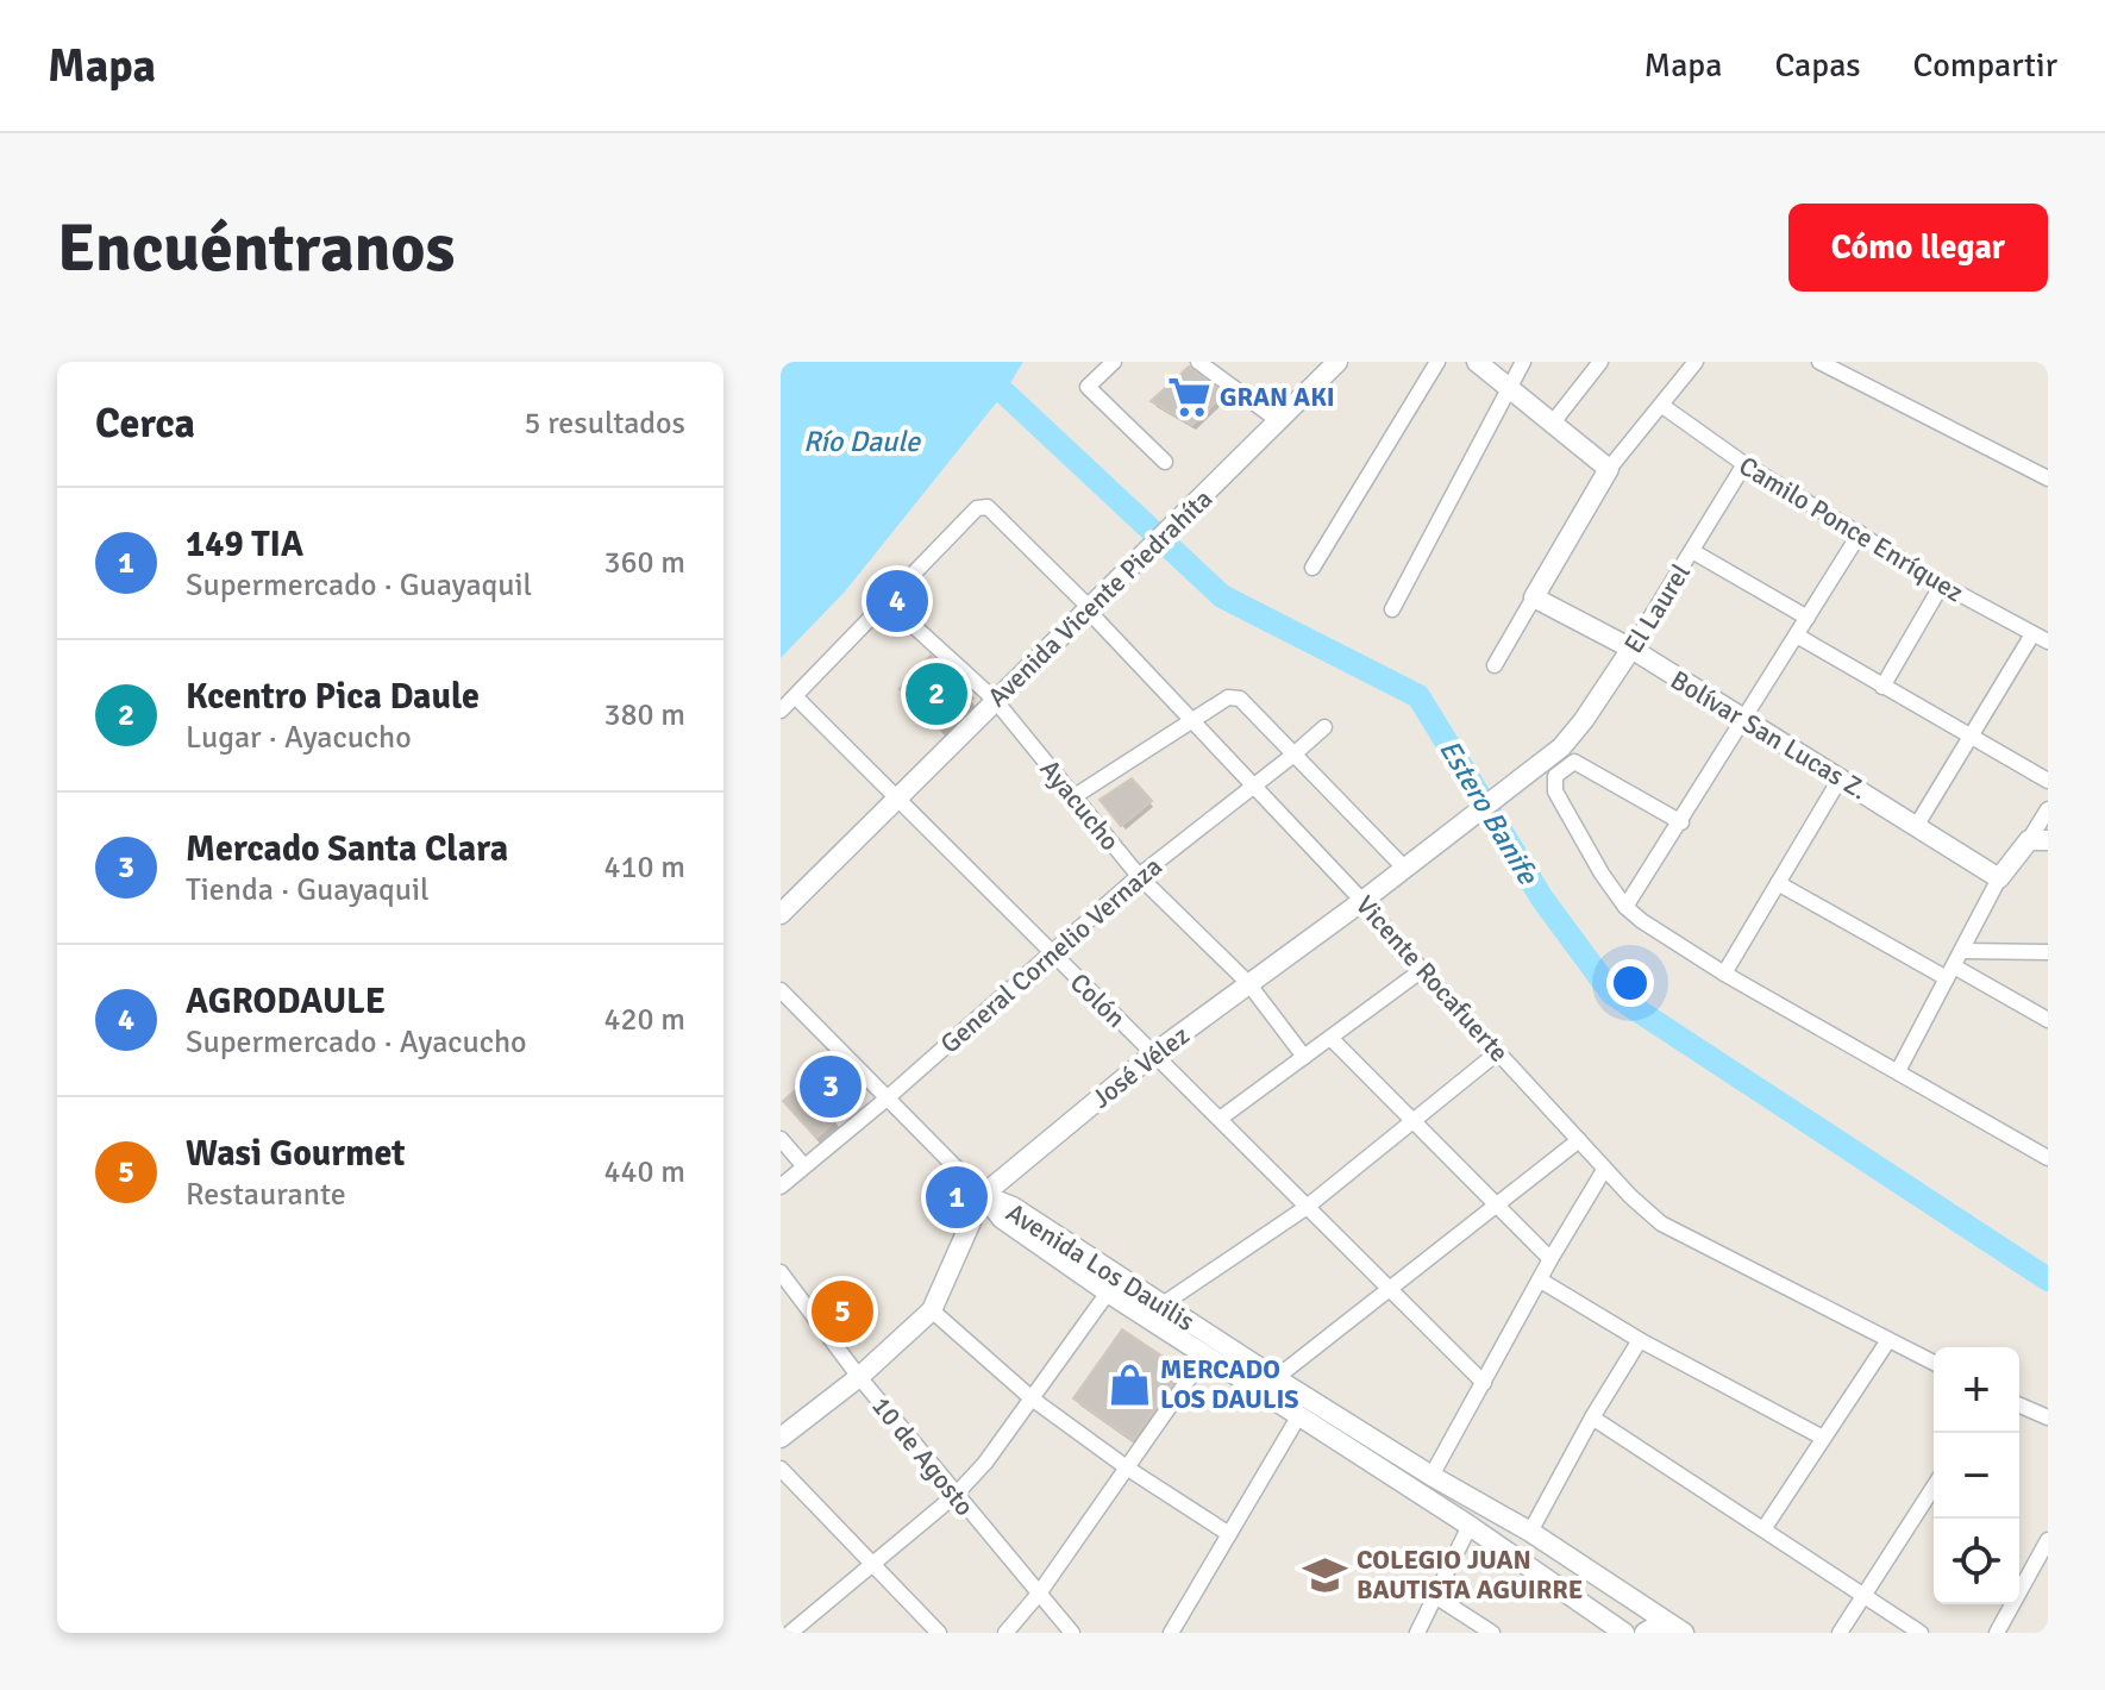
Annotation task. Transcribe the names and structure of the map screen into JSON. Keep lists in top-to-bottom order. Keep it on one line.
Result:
{"streets":{"street":["Camilo Ponce Enríquez","Avenida Vicente Piedrahíta","El Laurel","Bolívar San Lucas Z.","Ayacucho","General Cornelio Vernaza","Vicente Rocafuerte","Colón","José Vélez","Avenida Los Dauilis","10 de Agosto"]},"crossings":[["Camilo Ponce Enríquez","El Laurel"],["Avenida Vicente Piedrahíta","Ayacucho"],["Avenida Vicente Piedrahíta","Vicente Rocafuerte"],["Avenida Vicente Piedrahíta","Colón"],["El Laurel","Bolívar San Lucas Z."],["El Laurel","José Vélez"],["Ayacucho","General Cornelio Vernaza"],["Ayacucho","Vicente Rocafuerte"],["Ayacucho","José Vélez"],["General Cornelio Vernaza","Vicente Rocafuerte"],["General Cornelio Vernaza","Colón"],["Vicente Rocafuerte","José Vélez"],["Colón","José Vélez"],["José Vélez","Avenida Los Dauilis"],["José Vélez","10 de Agosto"]],"water":["Río Daule","Estero Banife"],"places":{"supermarket":["GRAN AKI"],"shop":["MERCADO LOS DAULIS"],"school or university":["COLEGIO JUAN BAUTISTA AGUIRRE"]},"page":{"header":"Mapa","nav":["Mapa","Capas","Compartir"],"buttons":"Cómo llegar","title":"Encuéntranos","heading":["Cerca","5 resultados"],"list":[{"mark":"1","name":"149 TIA","note":"Supermercado · Guayaquil","value":"360 m"},{"mark":"2","name":"Kcentro Pica Daule","note":"Lugar · Ayacucho","value":"380 m"},{"mark":"3","name":"Mercado Santa Clara","note":"Tienda · Guayaquil","value":"410 m"},{"mark":"4","name":"AGRODAULE","note":"Supermercado · Ayacucho","value":"420 m"},{"mark":"5","name":"Wasi Gourmet","note":"Restaurante","value":"440 m"}],"pins":["4","2","3","1","5"],"map_buttons":["+","−"]}}
